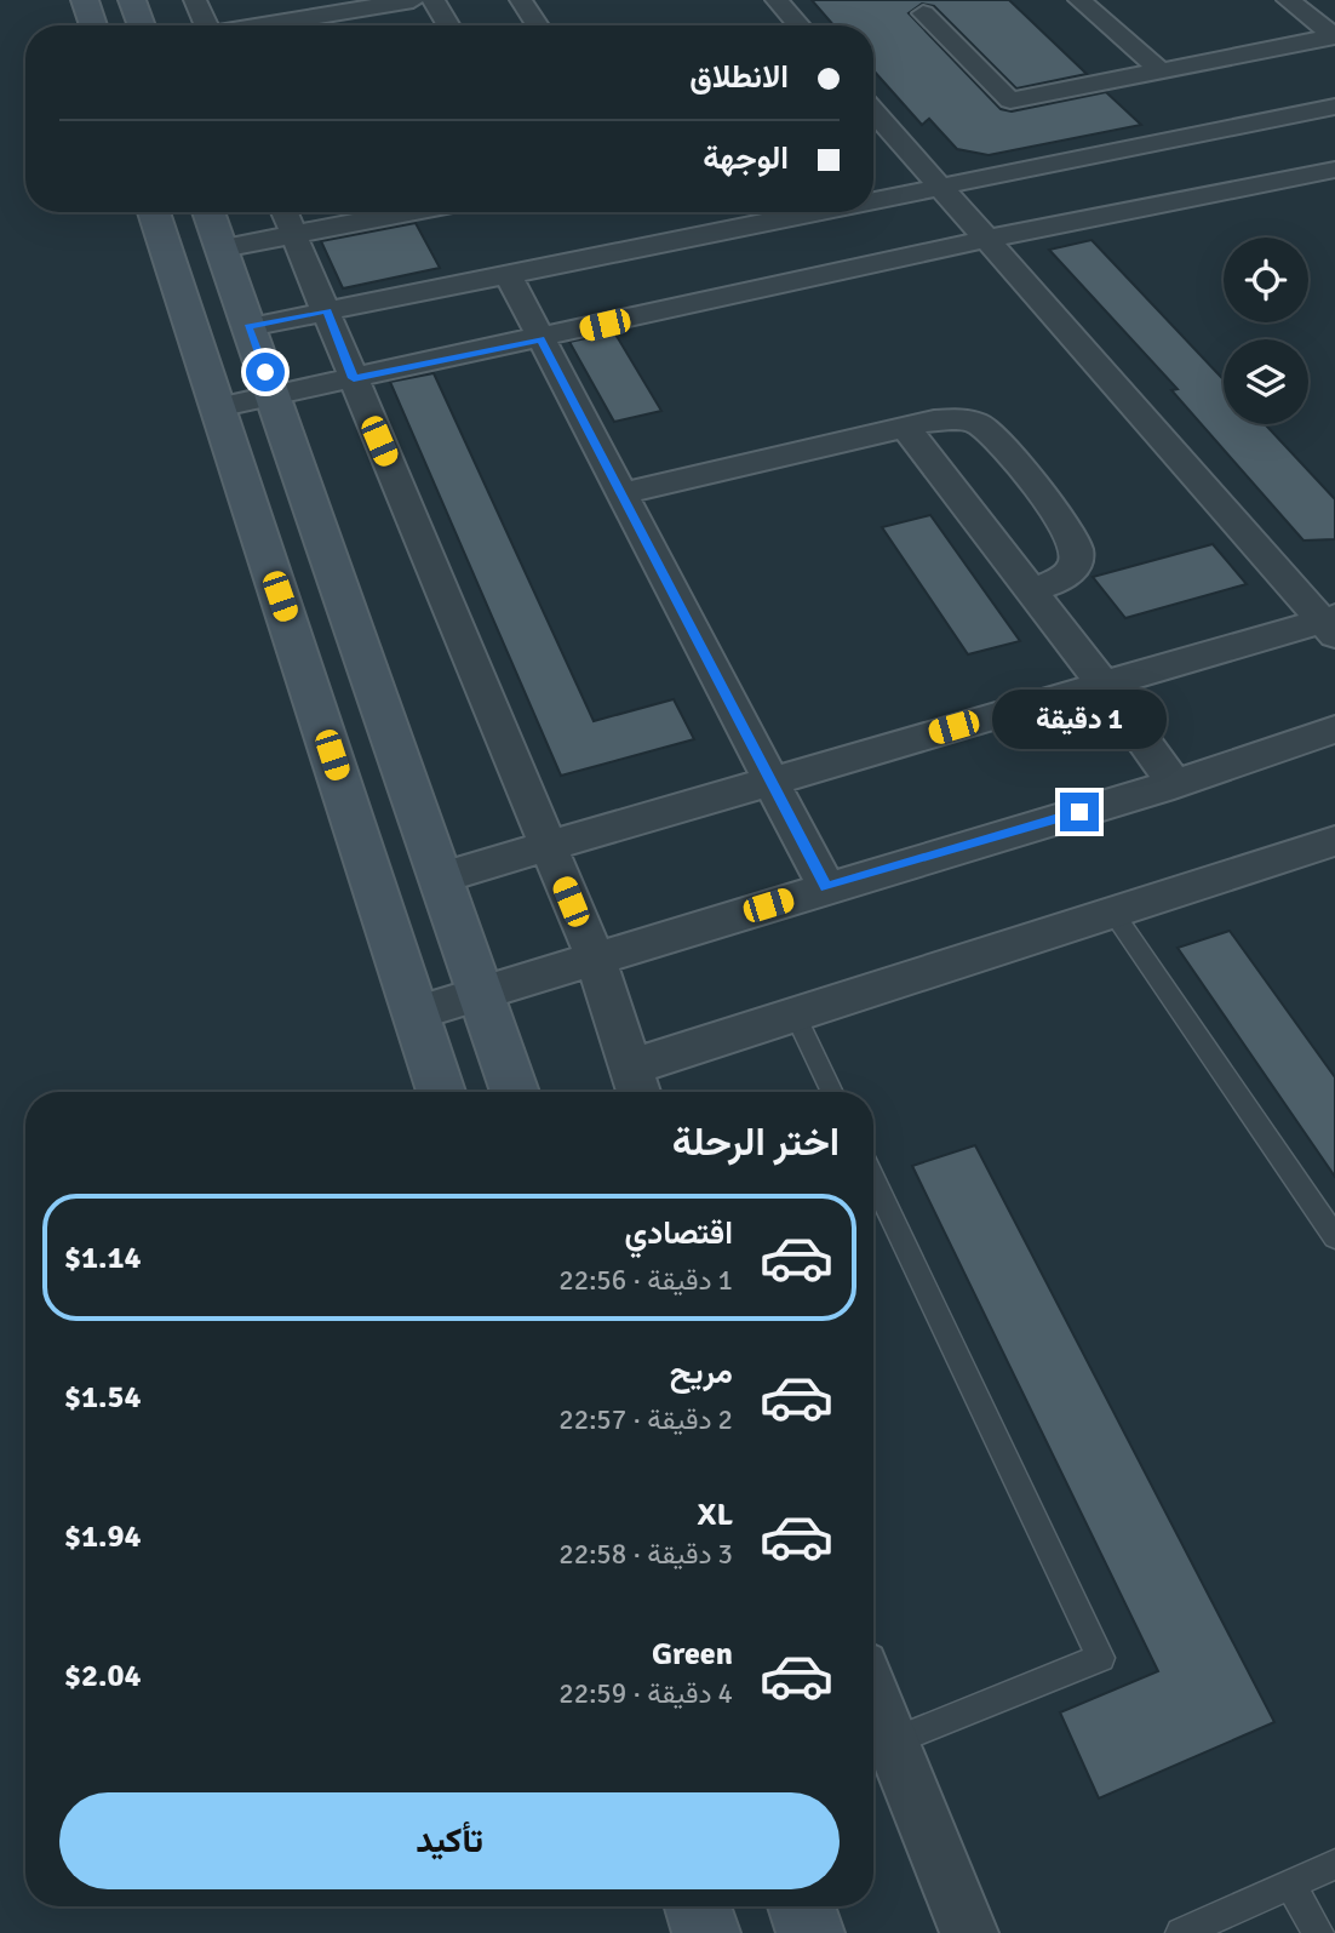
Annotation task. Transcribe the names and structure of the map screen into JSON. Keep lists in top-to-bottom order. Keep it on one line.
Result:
{"page":{"banner":["الانطلاق","الوجهة"],"bubble":"1 دقيقة","heading":"اختر الرحلة","list":[{"name":"اقتصادي","note":"1 دقيقة · 22:56","value":"$1.14"},{"name":"مريح","note":"2 دقيقة · 22:57","value":"$1.54"},{"name":"XL","note":"3 دقيقة · 22:58","value":"$1.94"},{"name":"Green","note":"4 دقيقة · 22:59","value":"$2.04"}],"buttons":"تأكيد"}}
